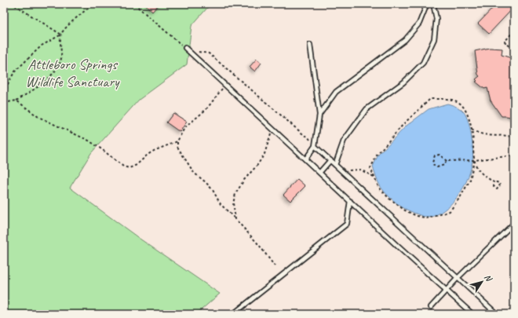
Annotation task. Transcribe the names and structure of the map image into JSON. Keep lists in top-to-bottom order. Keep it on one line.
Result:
{"parks":["Attleboro Springs Wildlife Sanctuary"],"north":"top right"}
